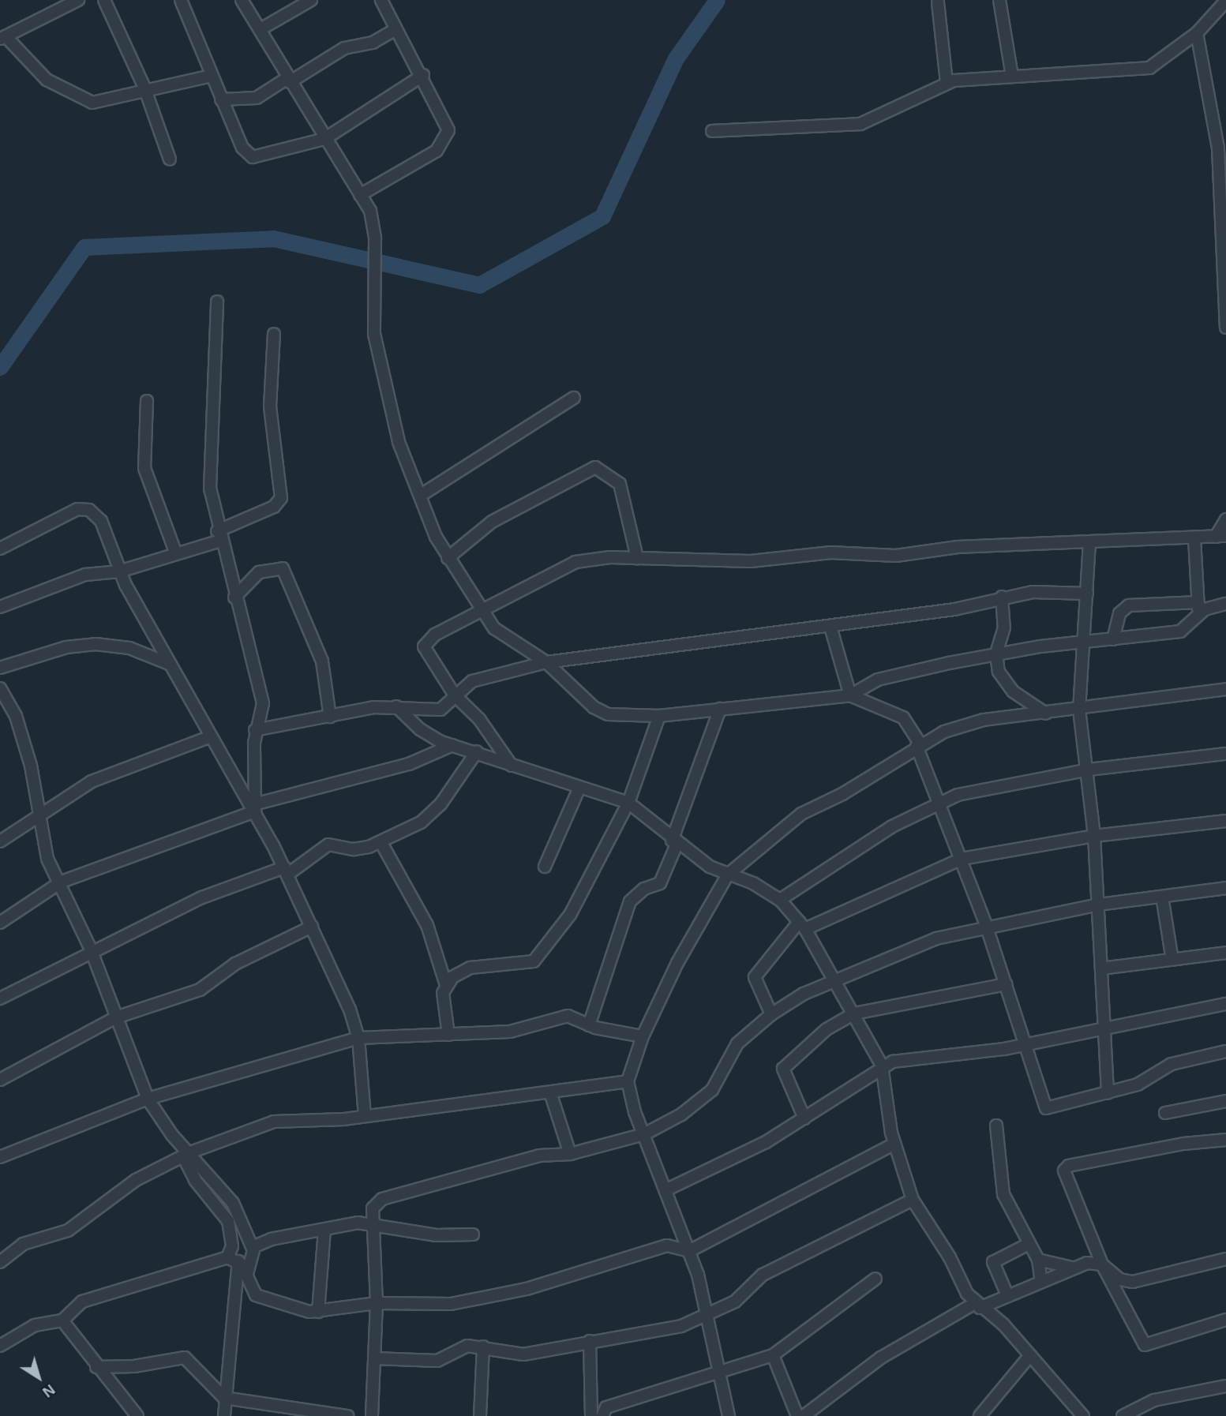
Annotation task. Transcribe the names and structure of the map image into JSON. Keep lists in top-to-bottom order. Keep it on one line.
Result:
{"north":"bottom right"}
